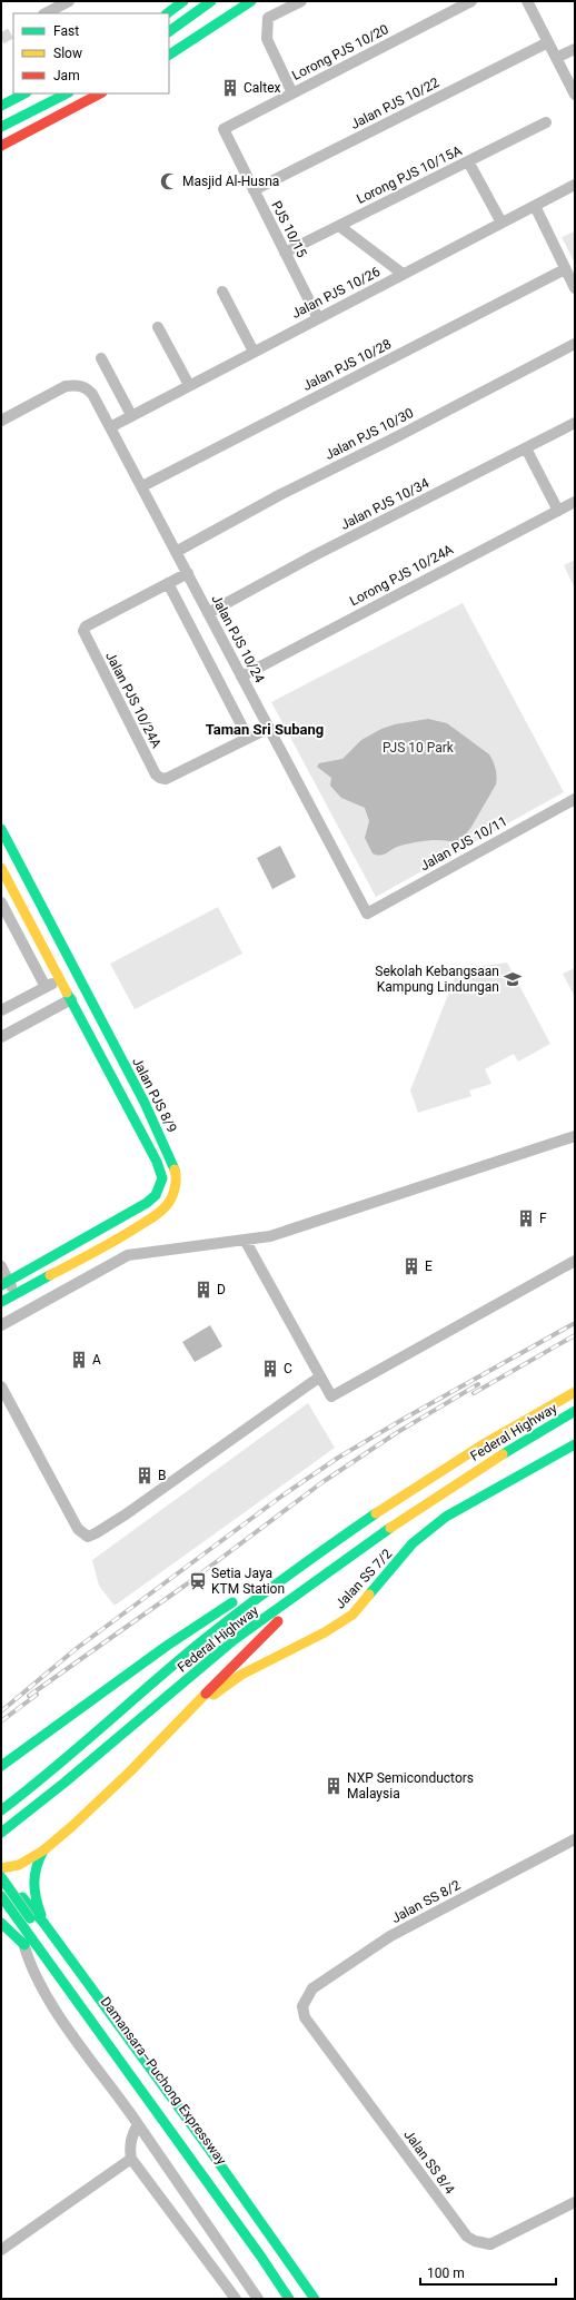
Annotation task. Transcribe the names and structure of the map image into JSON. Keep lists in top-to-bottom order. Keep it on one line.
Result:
{"streets":{"main road":["Jalan PJS 8/9","Federal Highway","Jalan SS 7/2","Damansara–Puchong Expressway"],"street":["Lorong PJS 10/20","Jalan PJS 10/22","Lorong PJS 10/15A","PJS 10/15","Jalan PJS 10/26","Jalan PJS 10/28","Jalan PJS 10/30","Jalan PJS 10/34","Lorong PJS 10/24A","Jalan PJS 10/24","Jalan PJS 10/24A","Jalan PJS 10/11","Jalan SS 8/2","Jalan SS 8/4"]},"crossings":[["Lorong PJS 10/20","PJS 10/15"],["Jalan PJS 10/22","PJS 10/15"],["Lorong PJS 10/15A","PJS 10/15"],["PJS 10/15","Jalan PJS 10/26"],["Jalan PJS 10/26","Jalan PJS 10/24"],["Jalan PJS 10/28","Jalan PJS 10/24"],["Jalan PJS 10/30","Jalan PJS 10/24"],["Jalan PJS 10/34","Jalan PJS 10/24"],["Lorong PJS 10/24A","Jalan PJS 10/24"],["Jalan PJS 10/24","Jalan PJS 10/24A"],["Jalan PJS 10/24","Jalan PJS 10/11"],["Jalan SS 8/2","Jalan SS 8/4"]],"districts":["Taman Sri Subang"],"parks":["PJS 10 Park"],"places":{"building":["Caltex","F","E","D","A","C","B","NXP Semiconductors Malaysia"],"mosque":["Masjid Al-Husna"],"school or university":["Sekolah Kebangsaan Kampung Lindungan"],"station":["Setia Jaya KTM Station"]},"legend":["Fast","Slow","Jam"],"scale_bar":"100 m"}
